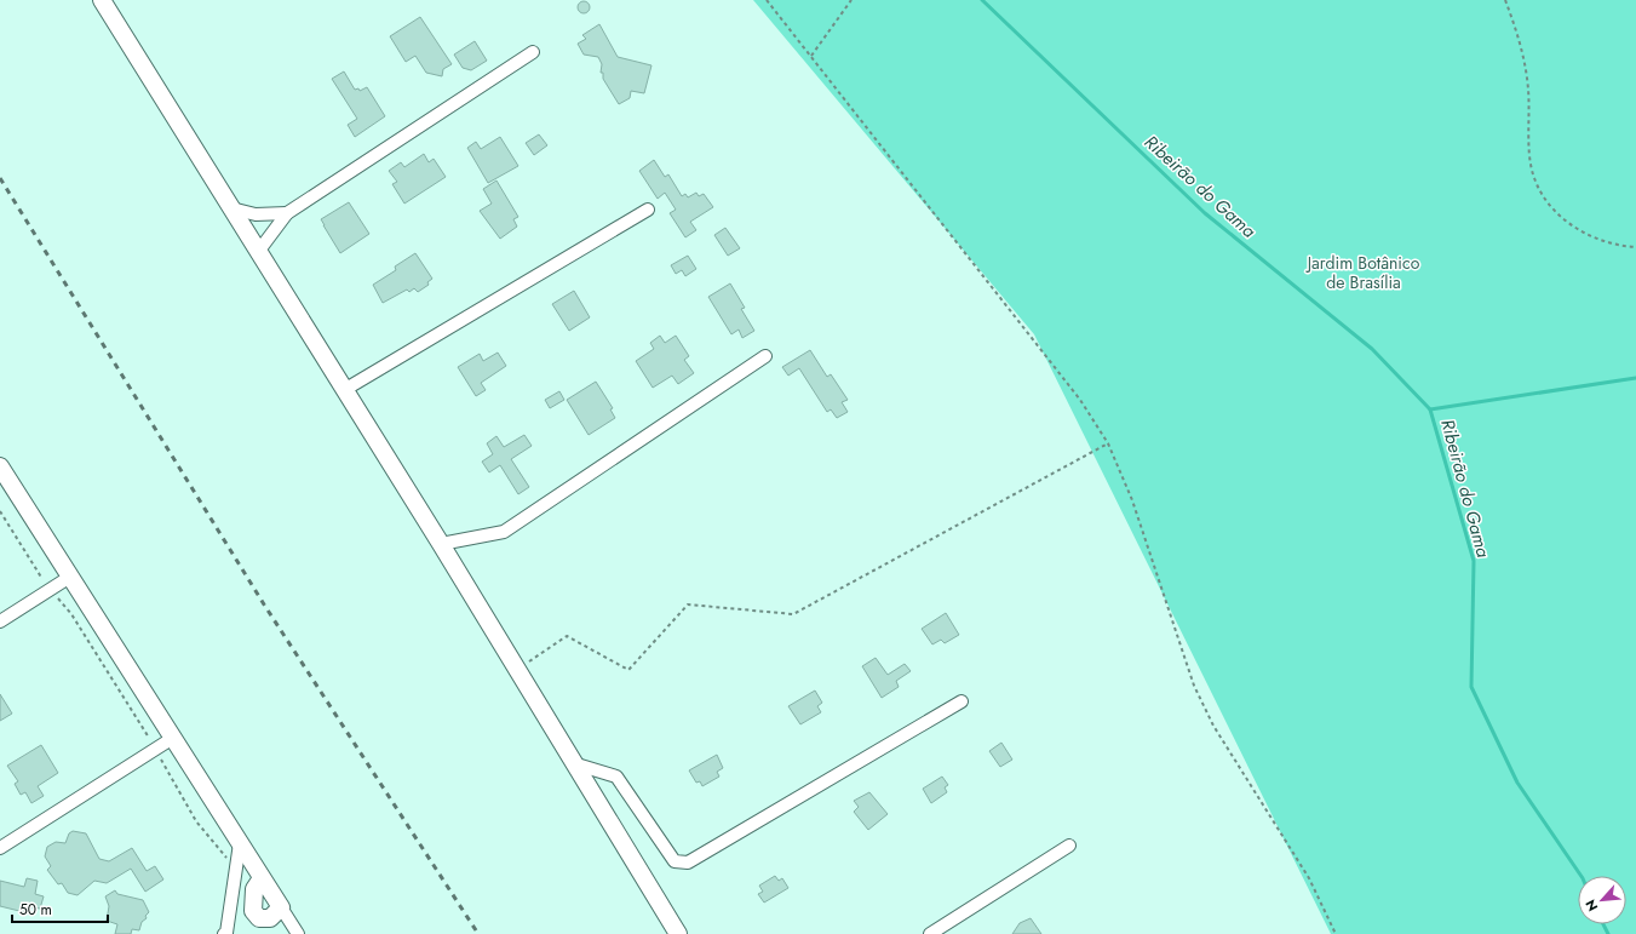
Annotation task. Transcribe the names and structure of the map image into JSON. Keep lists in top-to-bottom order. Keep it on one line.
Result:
{"water":["Ribeirão do Gama"],"parks":["Jardim Botânico de Brasília"],"scale_bar":"50 m","north":"bottom left"}
